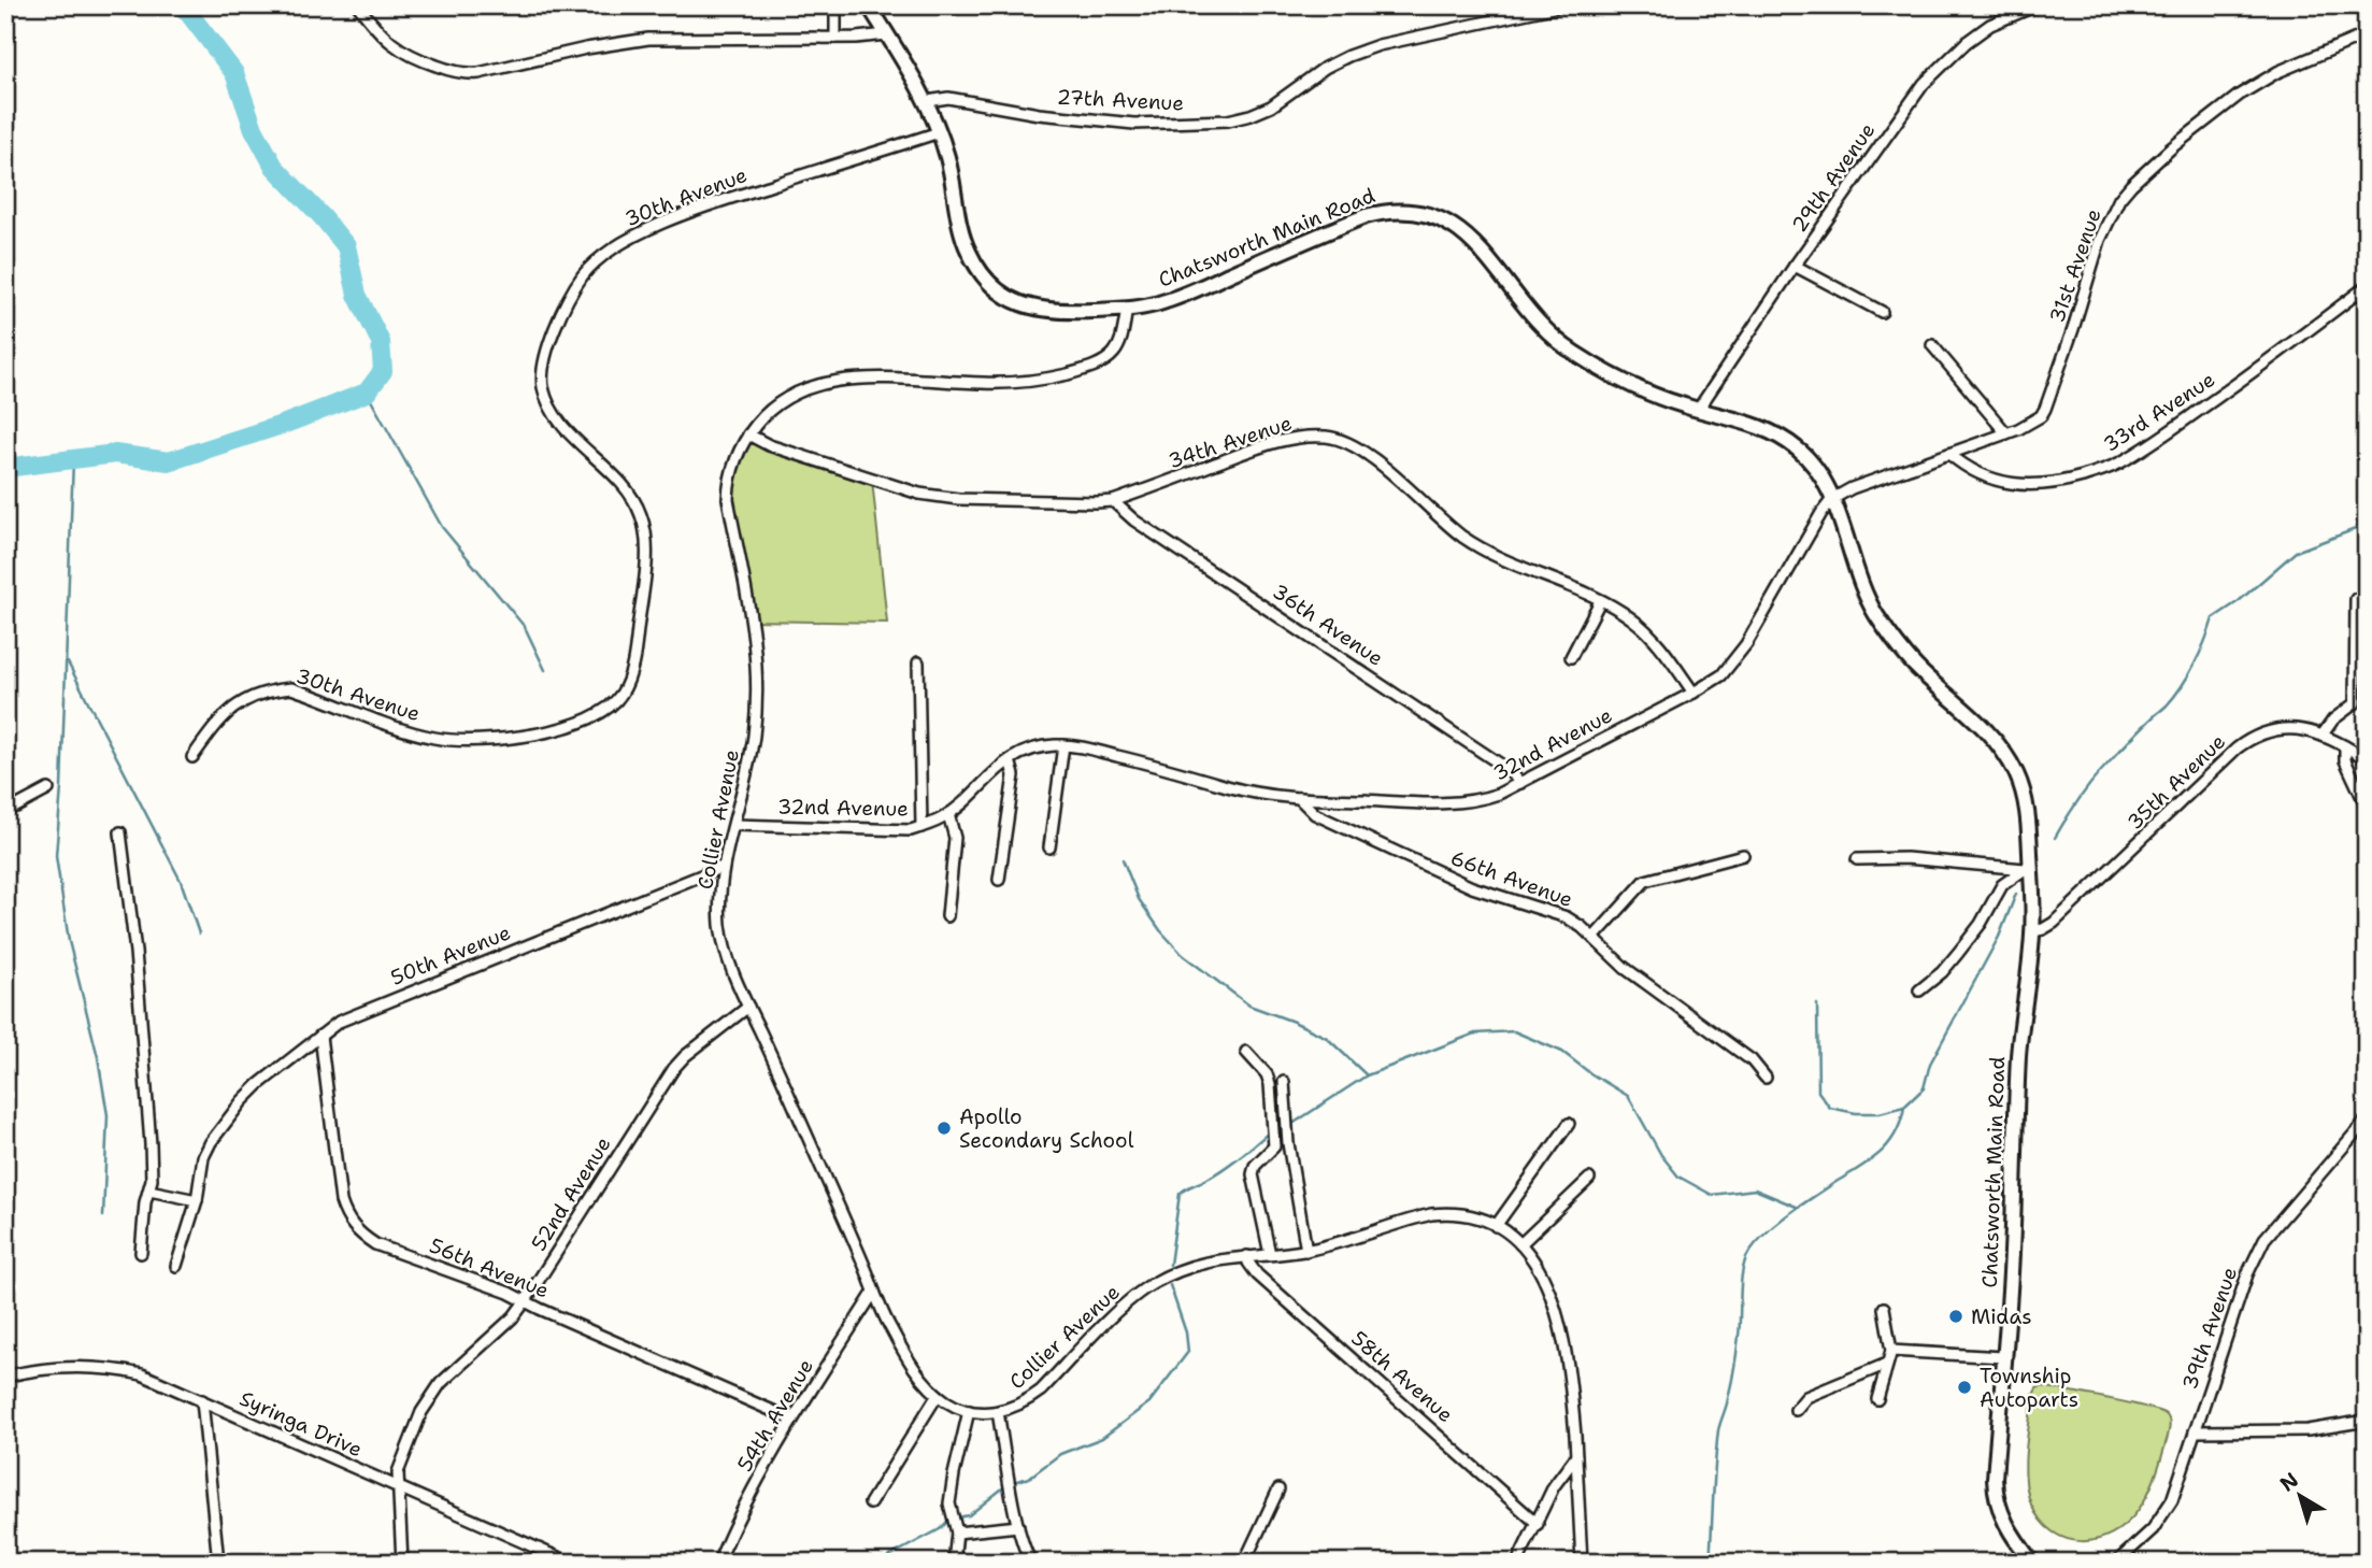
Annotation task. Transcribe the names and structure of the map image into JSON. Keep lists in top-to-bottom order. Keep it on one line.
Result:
{"streets":{"street":["27th Avenue","29th Avenue","30th Avenue","Chatsworth Main Road","31st Avenue","33rd Avenue","34th Avenue","36th Avenue","32nd Avenue","35th Avenue","Collier Avenue","66th Avenue","50th Avenue","52nd Avenue","56th Avenue","39th Avenue","58th Avenue","54th Avenue","Syringa Drive"]},"crossings":[["27th Avenue","Chatsworth Main Road"],["29th Avenue","Chatsworth Main Road"],["30th Avenue","Chatsworth Main Road"],["Chatsworth Main Road","31st Avenue"],["Chatsworth Main Road","32nd Avenue"],["Chatsworth Main Road","35th Avenue"],["Chatsworth Main Road","Collier Avenue"],["31st Avenue","33rd Avenue"],["31st Avenue","32nd Avenue"],["34th Avenue","36th Avenue"],["34th Avenue","32nd Avenue"],["34th Avenue","Collier Avenue"],["36th Avenue","32nd Avenue"],["32nd Avenue","Collier Avenue"],["32nd Avenue","66th Avenue"],["Collier Avenue","50th Avenue"],["Collier Avenue","52nd Avenue"],["Collier Avenue","58th Avenue"],["Collier Avenue","54th Avenue"],["50th Avenue","56th Avenue"],["52nd Avenue","56th Avenue"],["52nd Avenue","Syringa Drive"],["56th Avenue","54th Avenue"]],"places":["Apollo Secondary School","Midas","Township Autoparts"],"north":"top left"}
